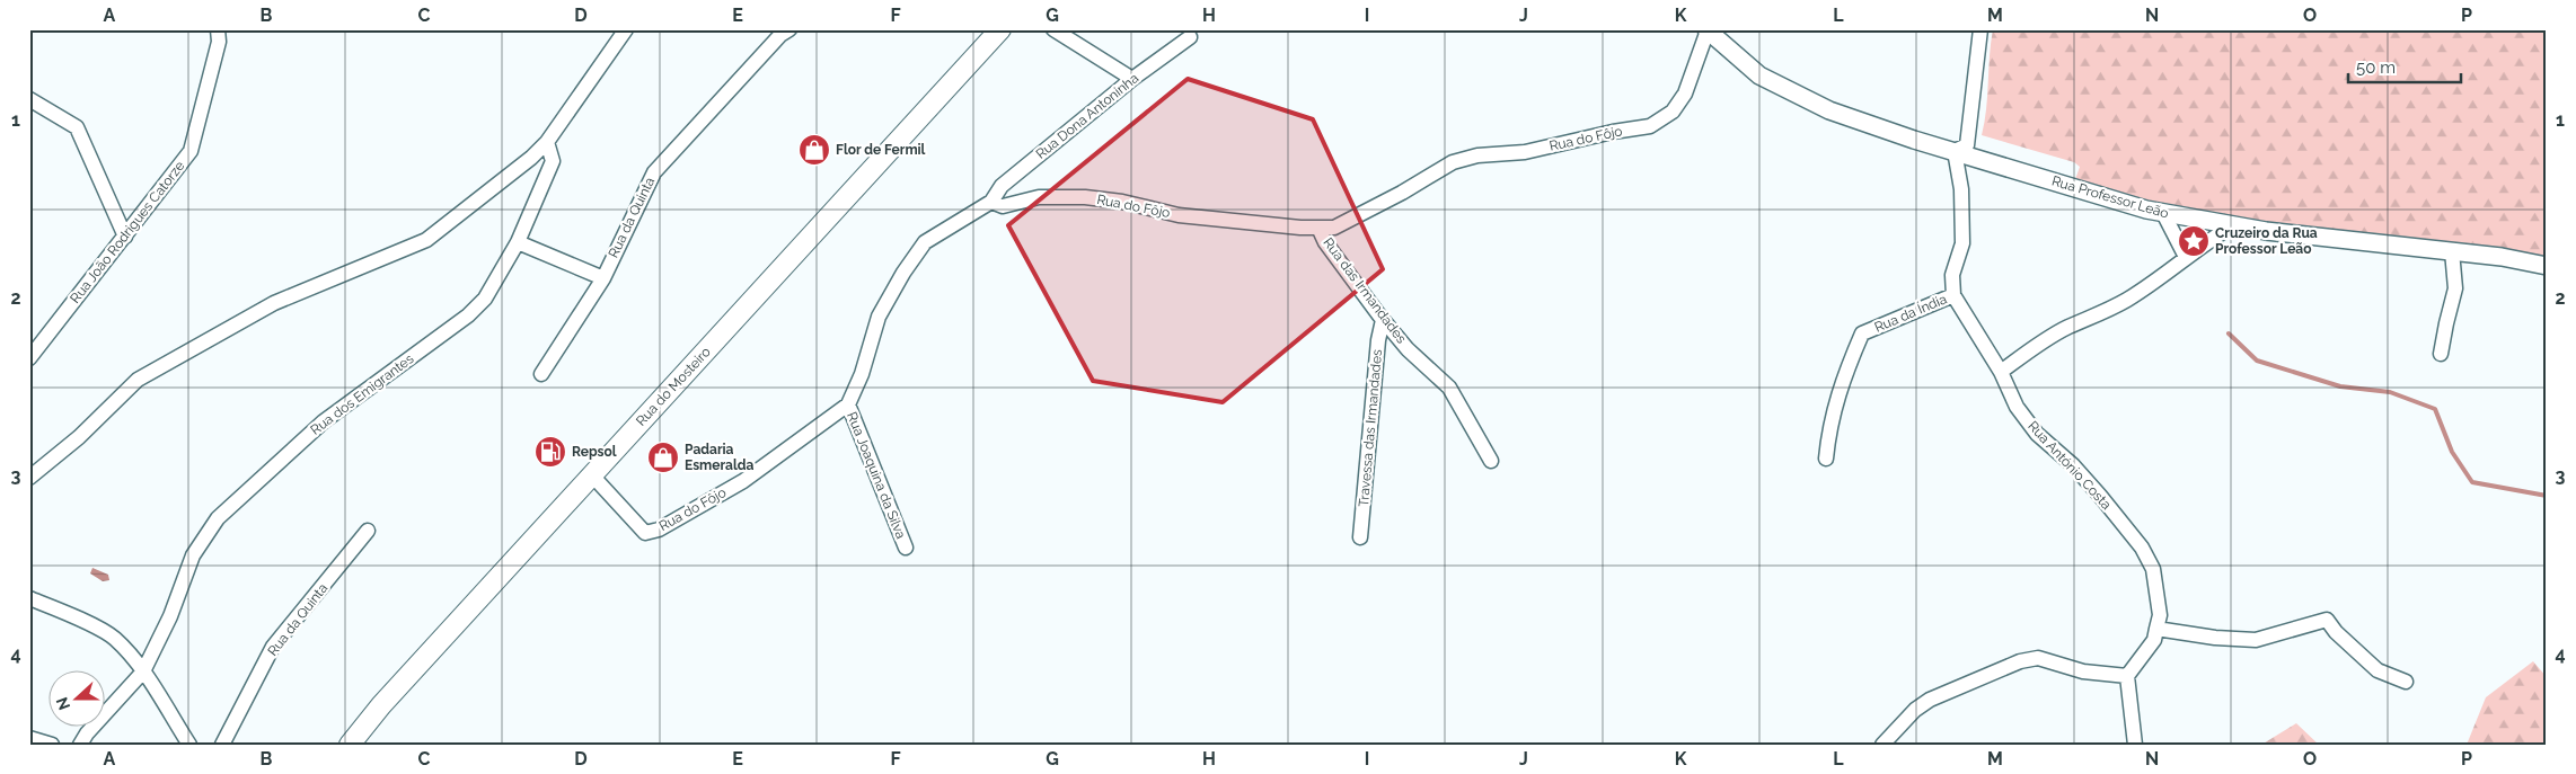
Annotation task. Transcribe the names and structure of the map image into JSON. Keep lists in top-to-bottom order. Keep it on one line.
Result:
{"streets":{"main road":["Rua do Mosteiro"],"street":["Rua Dona Antoninha","Rua do Fôjo","Rua Professor Leão","Rua da Quinta","Rua João Rodrigues Catorze","Rua das Irmandades","Rua da Índia","Rua dos Emigrantes","Travessa das Irmandades","Rua António Costa","Rua Joaquina da Silva"]},"crossings":[["Rua Dona Antoninha","Rua do Fôjo"],["Rua do Fôjo","Rua Professor Leão"],["Rua do Fôjo","Rua das Irmandades"],["Rua do Fôjo","Rua do Mosteiro"],["Rua do Fôjo","Rua Joaquina da Silva"],["Rua das Irmandades","Travessa das Irmandades"],["Rua da Índia","Rua António Costa"]],"places":{"shop":["Flor de Fermil","Padaria Esmeralda"],"place":["Cruzeiro da Rua Professor Leão"],"fuel station":["Repsol"]},"scale_bar":"50 m","north":"left","grid":{"columns":["A","B","C","D","E","F","G","H","I","J","K","L","M","N","O","P"],"rows":["1","2","3","4"]}}
